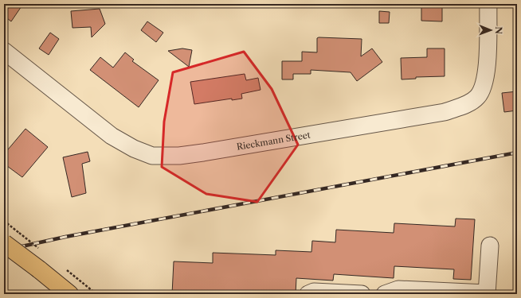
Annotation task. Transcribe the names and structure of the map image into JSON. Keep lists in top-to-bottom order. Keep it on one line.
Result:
{"streets":{"street":["Rieckmann Street"]},"north":"right"}
